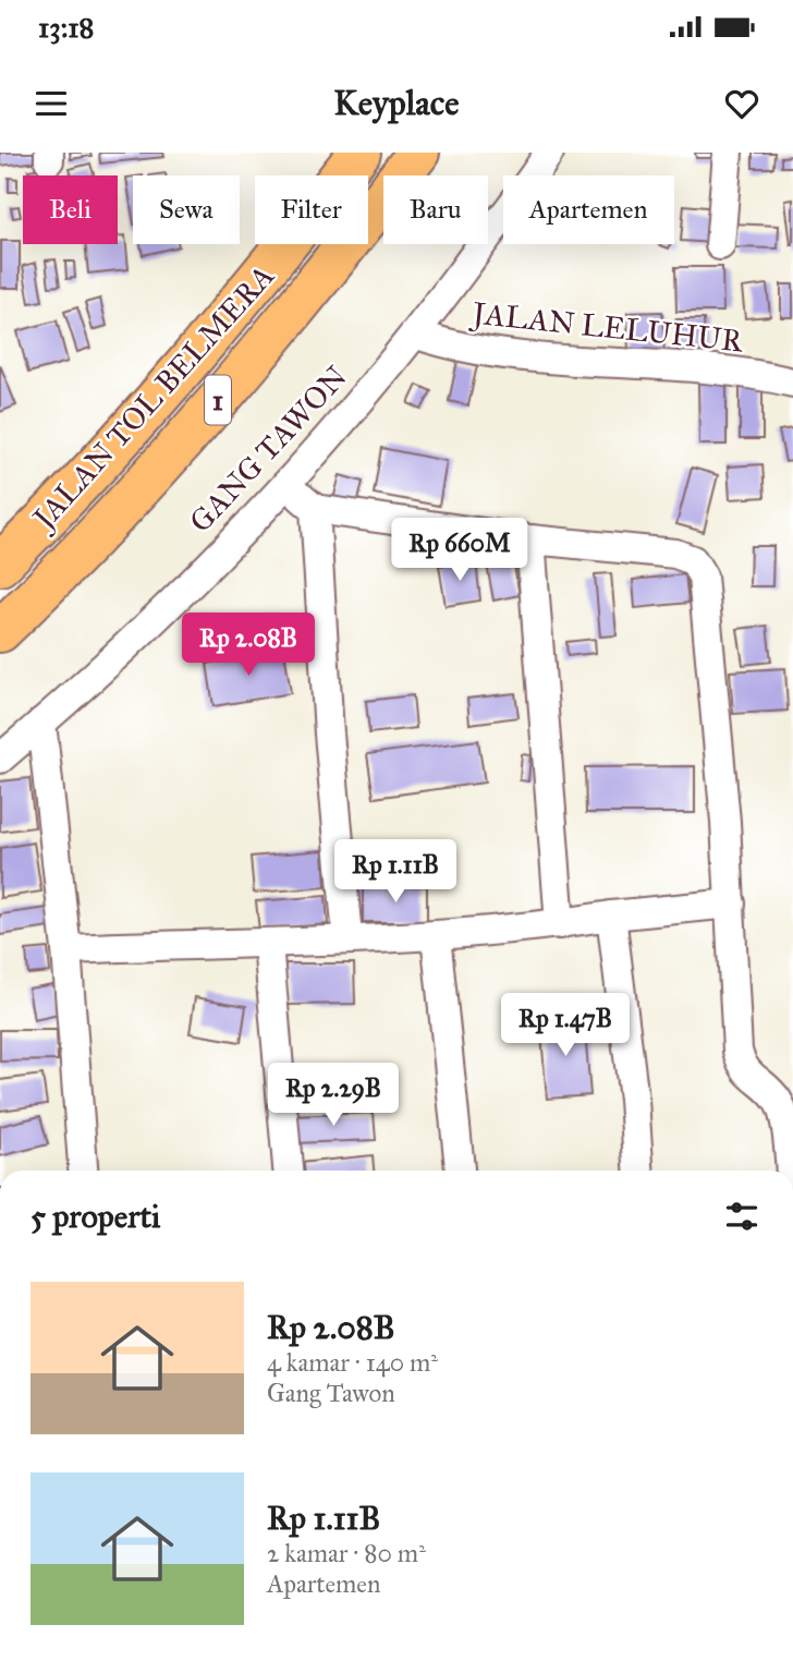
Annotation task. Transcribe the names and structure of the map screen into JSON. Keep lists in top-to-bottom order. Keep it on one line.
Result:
{"streets":{"highway":["JALAN TOL BELMERA","1"],"street":["JALAN LELUHUR","GANG TAWON"]},"crossings":[["JALAN LELUHUR","GANG TAWON"]],"page":{"status":"13:18","header":"Keyplace","chip":["Beli","Sewa","Filter","Baru","Apartemen"],"price":["Rp 660M","Rp 2.08B","Rp 1.11B","Rp 1.47B","Rp 2.29B"],"heading":"5 properti","list":[{"name":"Rp 2.08B","note":"4 kamar · 140 m² · Gang Tawon"},{"name":"Rp 1.11B","note":"2 kamar · 80 m² · Apartemen"}]}}
